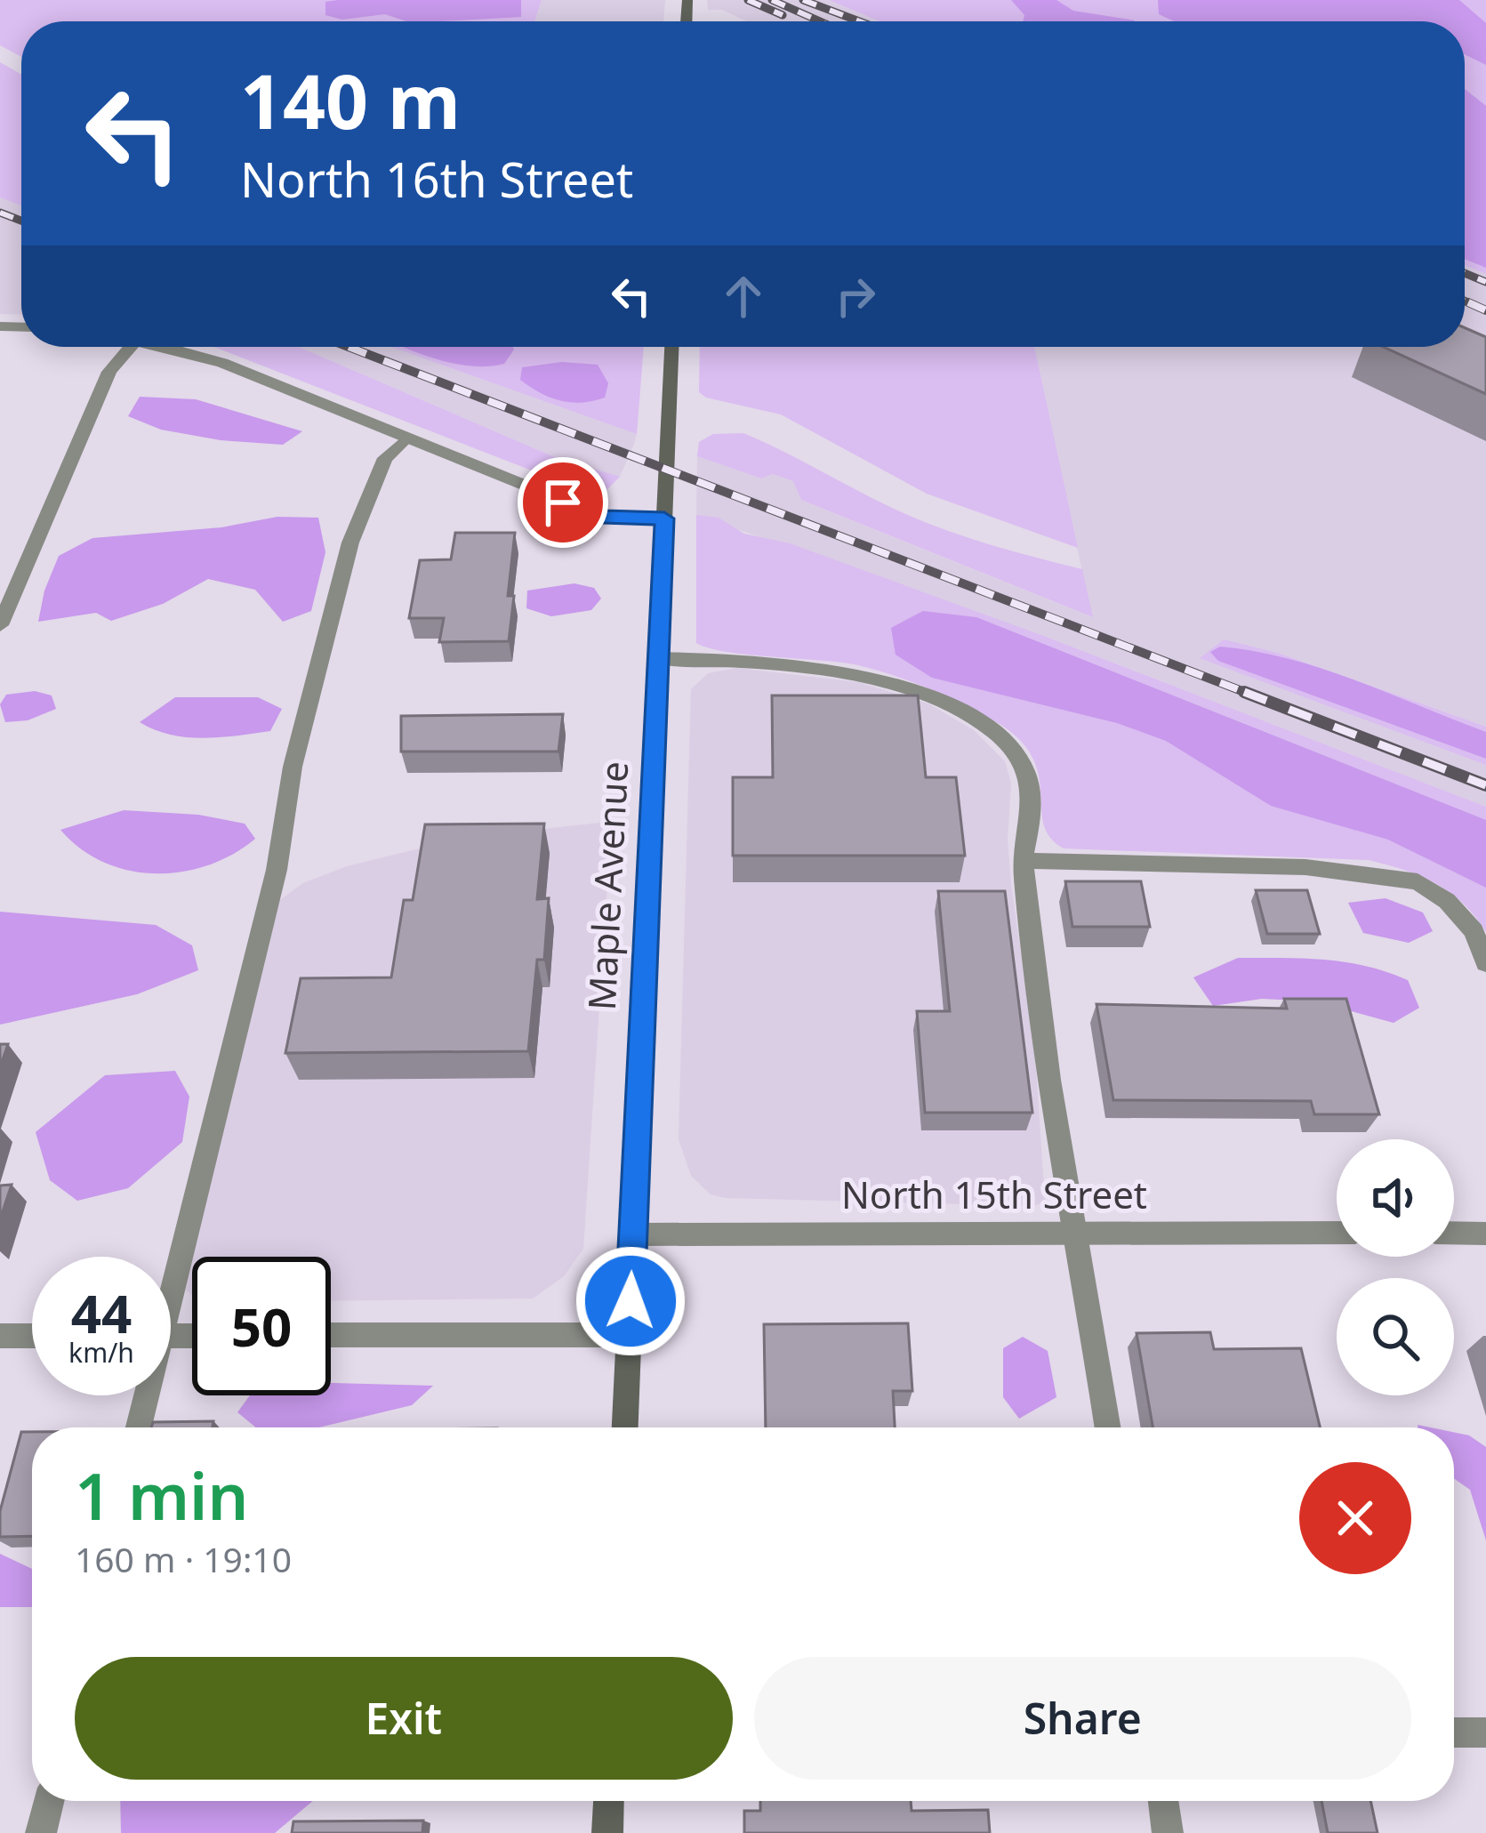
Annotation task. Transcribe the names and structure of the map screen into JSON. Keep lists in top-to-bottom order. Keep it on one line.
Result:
{"streets":{"main road":["Maple Avenue"],"street":["North 15th Street"]},"crossings":[["Maple Avenue","North 15th Street"]],"page":{"turn":["140 m","North 16th Street"],"speed":"44 km/h","limit":"50","heading":["1 min","160 m · 19:10"],"buttons":["Exit","Share"]}}
